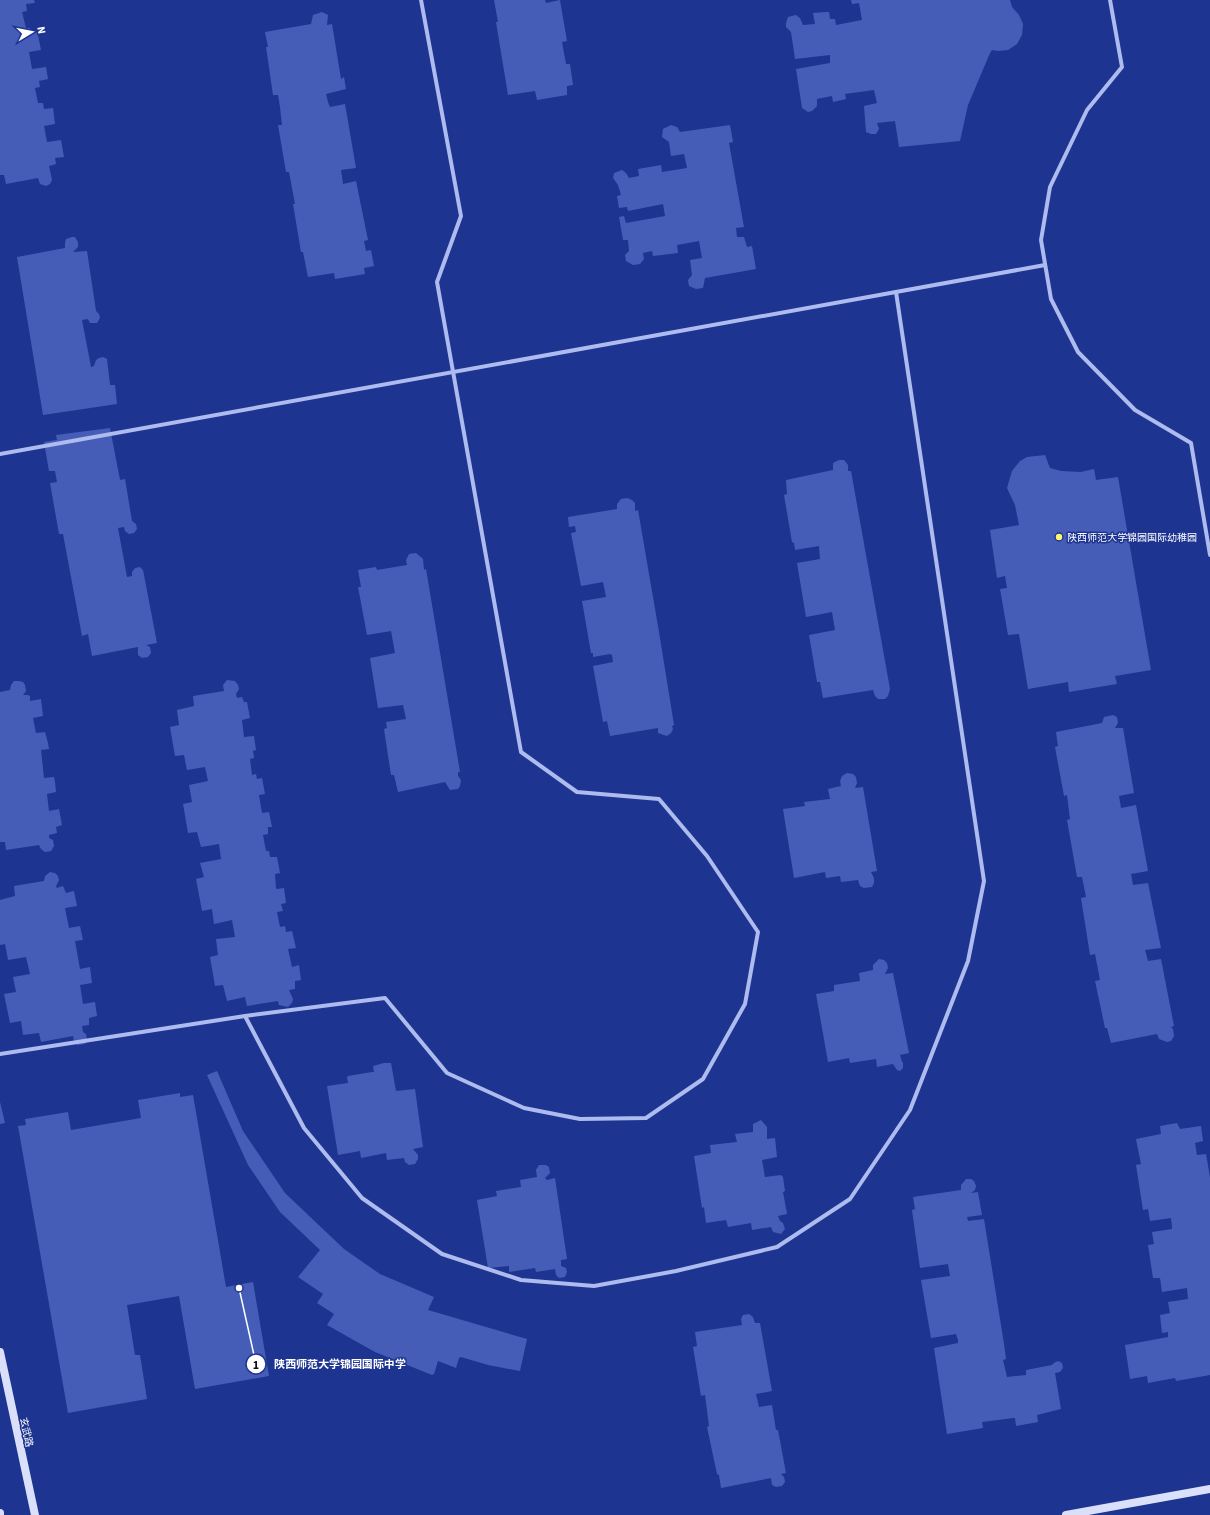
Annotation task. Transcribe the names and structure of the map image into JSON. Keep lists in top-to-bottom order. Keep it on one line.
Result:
{"streets":{"street":["玄武路"]},"places":["陕西师范大学锦园国际幼稚园","陕西师范大学锦园国际中学"],"north":"right"}
